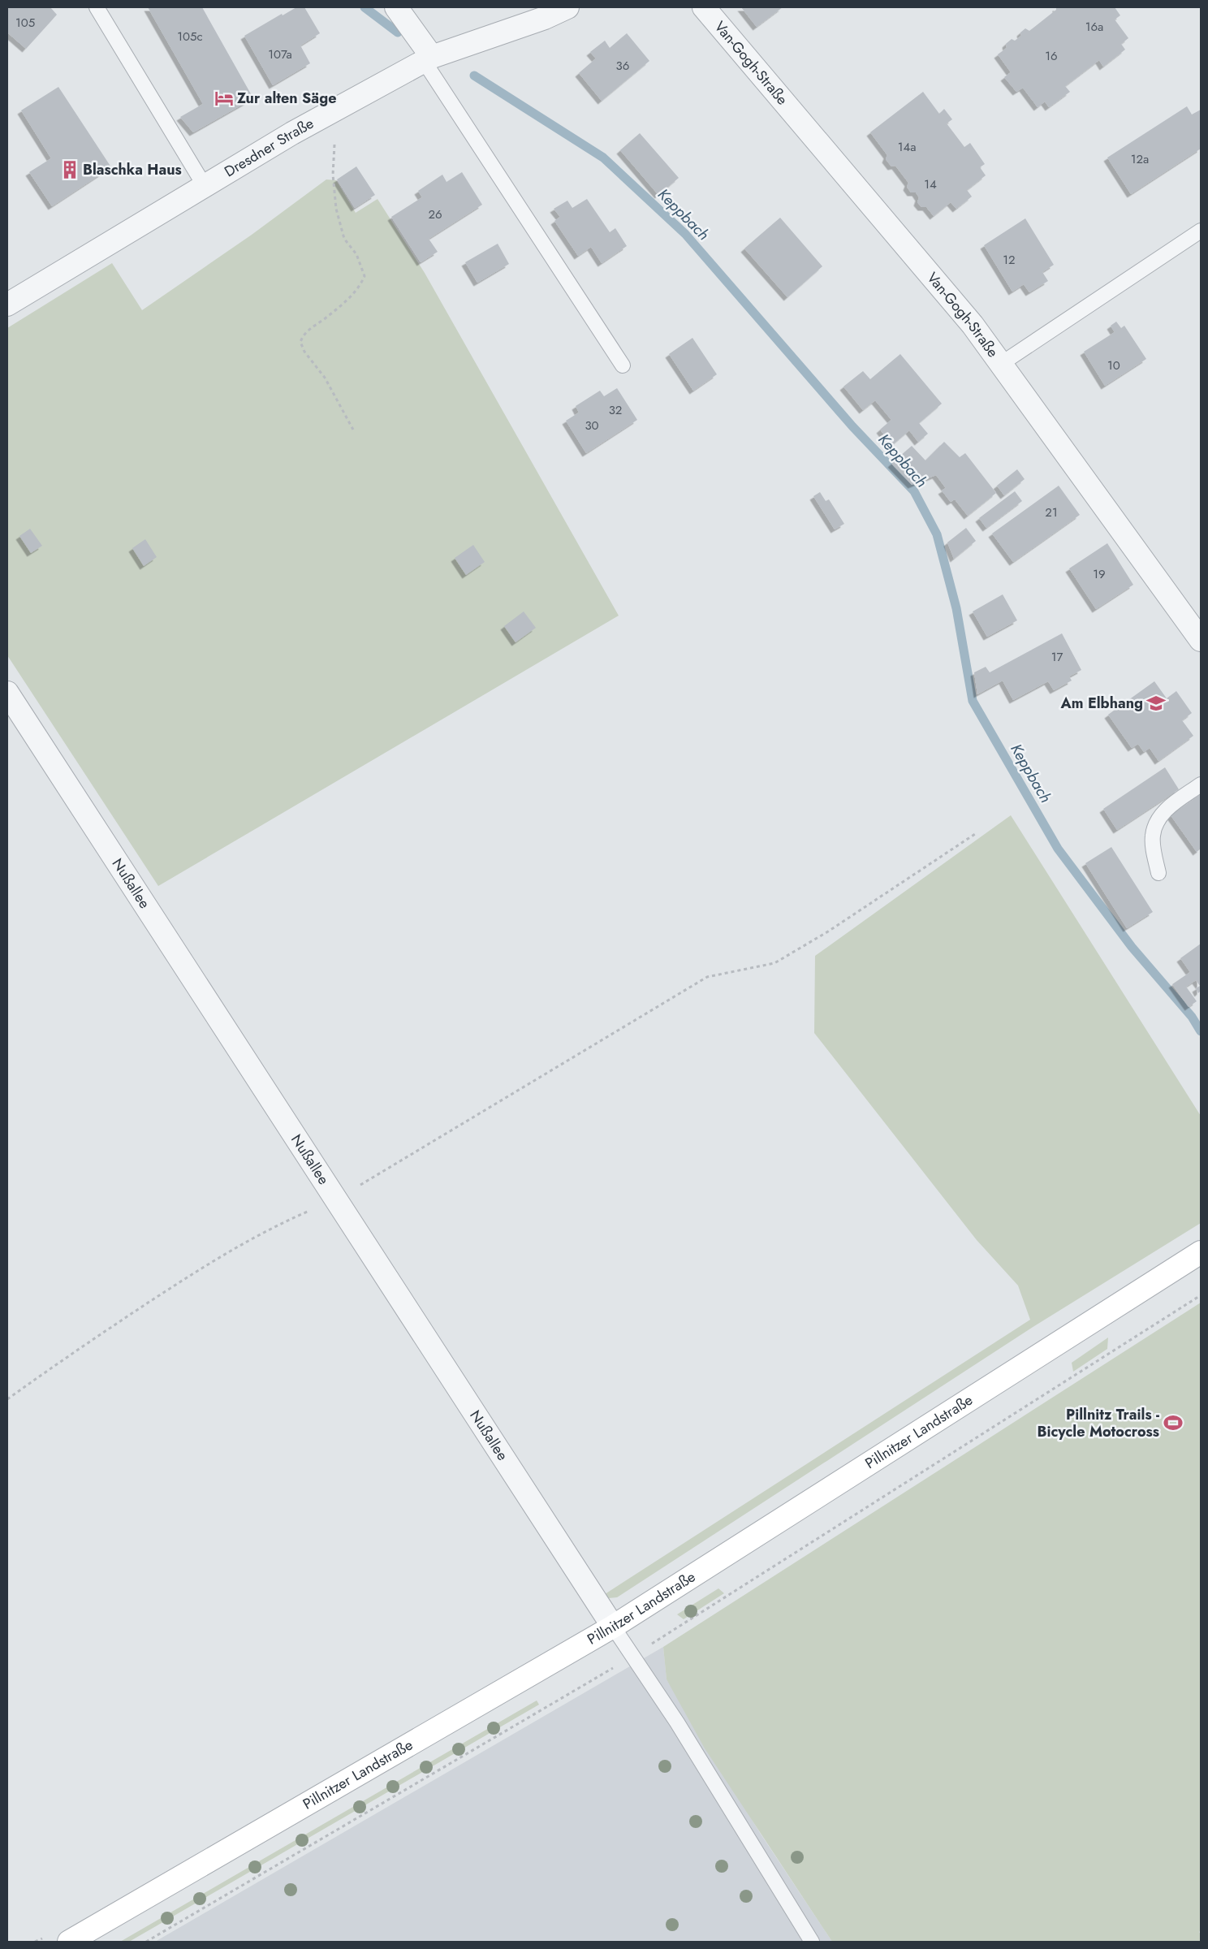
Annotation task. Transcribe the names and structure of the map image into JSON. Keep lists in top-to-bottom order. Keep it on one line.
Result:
{"streets":{"main road":["Pillnitzer Landstraße"],"street":["Van-Gogh-Straße","Dresdner Straße","Nußallee"]},"crossings":[["Nußallee","Pillnitzer Landstraße"]],"water":["Keppbach"],"places":{"hotel":["Zur alten Säge"],"building":["Blaschka Haus"],"school or university":["Am Elbhang"],"sports":["Pillnitz Trails - Bicycle Motocross"]},"house_numbers":["105","16a","105c","107a","16","36","14a","12a","14","26","12","10","32","30","21","19","17"]}
